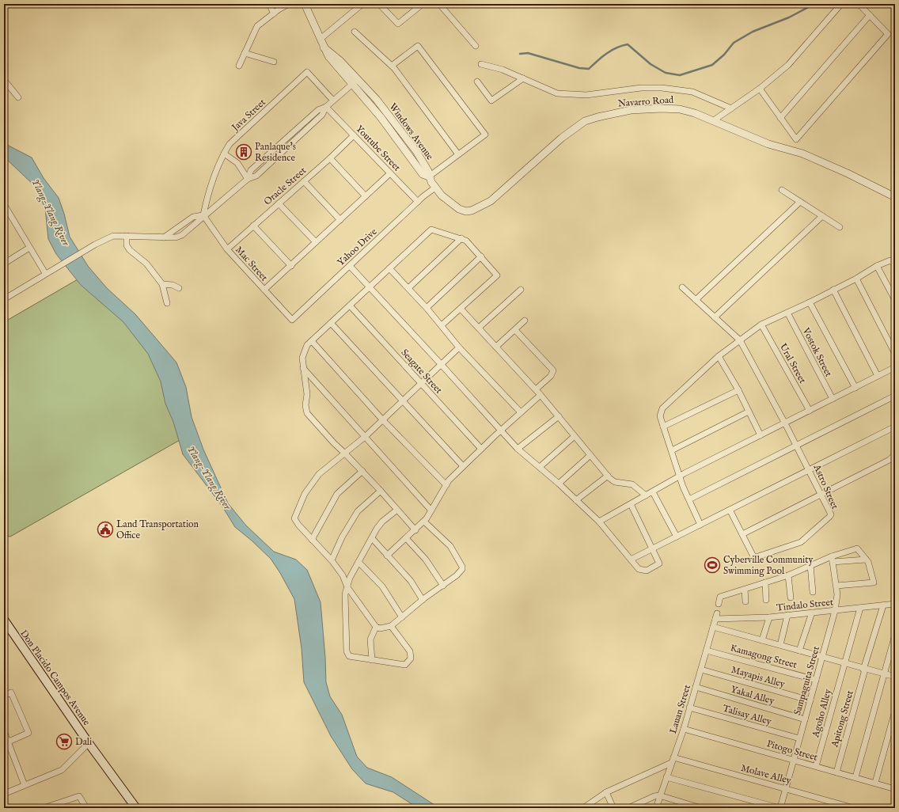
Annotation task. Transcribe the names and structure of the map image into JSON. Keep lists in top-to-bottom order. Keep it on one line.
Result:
{"streets":{"main road":["Don Placido Campos Avenue"],"street":["Navarro Road","Java Street","Windows Avenue","Youtube Street","Oracle Street","Yahoo Drive","Mac Street","Vostok Street","Ural Street","Seagate Street","Astro Street","Tindalo Street","Kamagong Street","Mayapis Alley","Sampaguita Street","Yakal Alley","Lauan Street","Agoho Alley","Talisay Alley","Apitong Street","Pitogo Street","Molave Alley"]},"crossings":[["Navarro Road","Windows Avenue"],["Navarro Road","Yahoo Drive"],["Java Street","Mac Street"],["Youtube Street","Oracle Street"],["Youtube Street","Yahoo Drive"],["Oracle Street","Mac Street"],["Yahoo Drive","Mac Street"],["Tindalo Street","Sampaguita Street"],["Tindalo Street","Lauan Street"],["Tindalo Street","Agoho Alley"],["Tindalo Street","Apitong Street"],["Kamagong Street","Sampaguita Street"],["Kamagong Street","Lauan Street"],["Mayapis Alley","Sampaguita Street"],["Mayapis Alley","Lauan Street"],["Sampaguita Street","Yakal Alley"],["Sampaguita Street","Talisay Alley"],["Sampaguita Street","Pitogo Street"],["Sampaguita Street","Molave Alley"],["Yakal Alley","Lauan Street"],["Lauan Street","Talisay Alley"],["Lauan Street","Pitogo Street"],["Lauan Street","Molave Alley"],["Agoho Alley","Pitogo Street"],["Apitong Street","Pitogo Street"]],"water":["Ylang-Ylang River"],"places":{"building":["Panlaque's Residence"],"public building":["Land Transportation Office"],"sports":["Cyberville Community Swimming Pool"],"supermarket":["Dali"]}}
